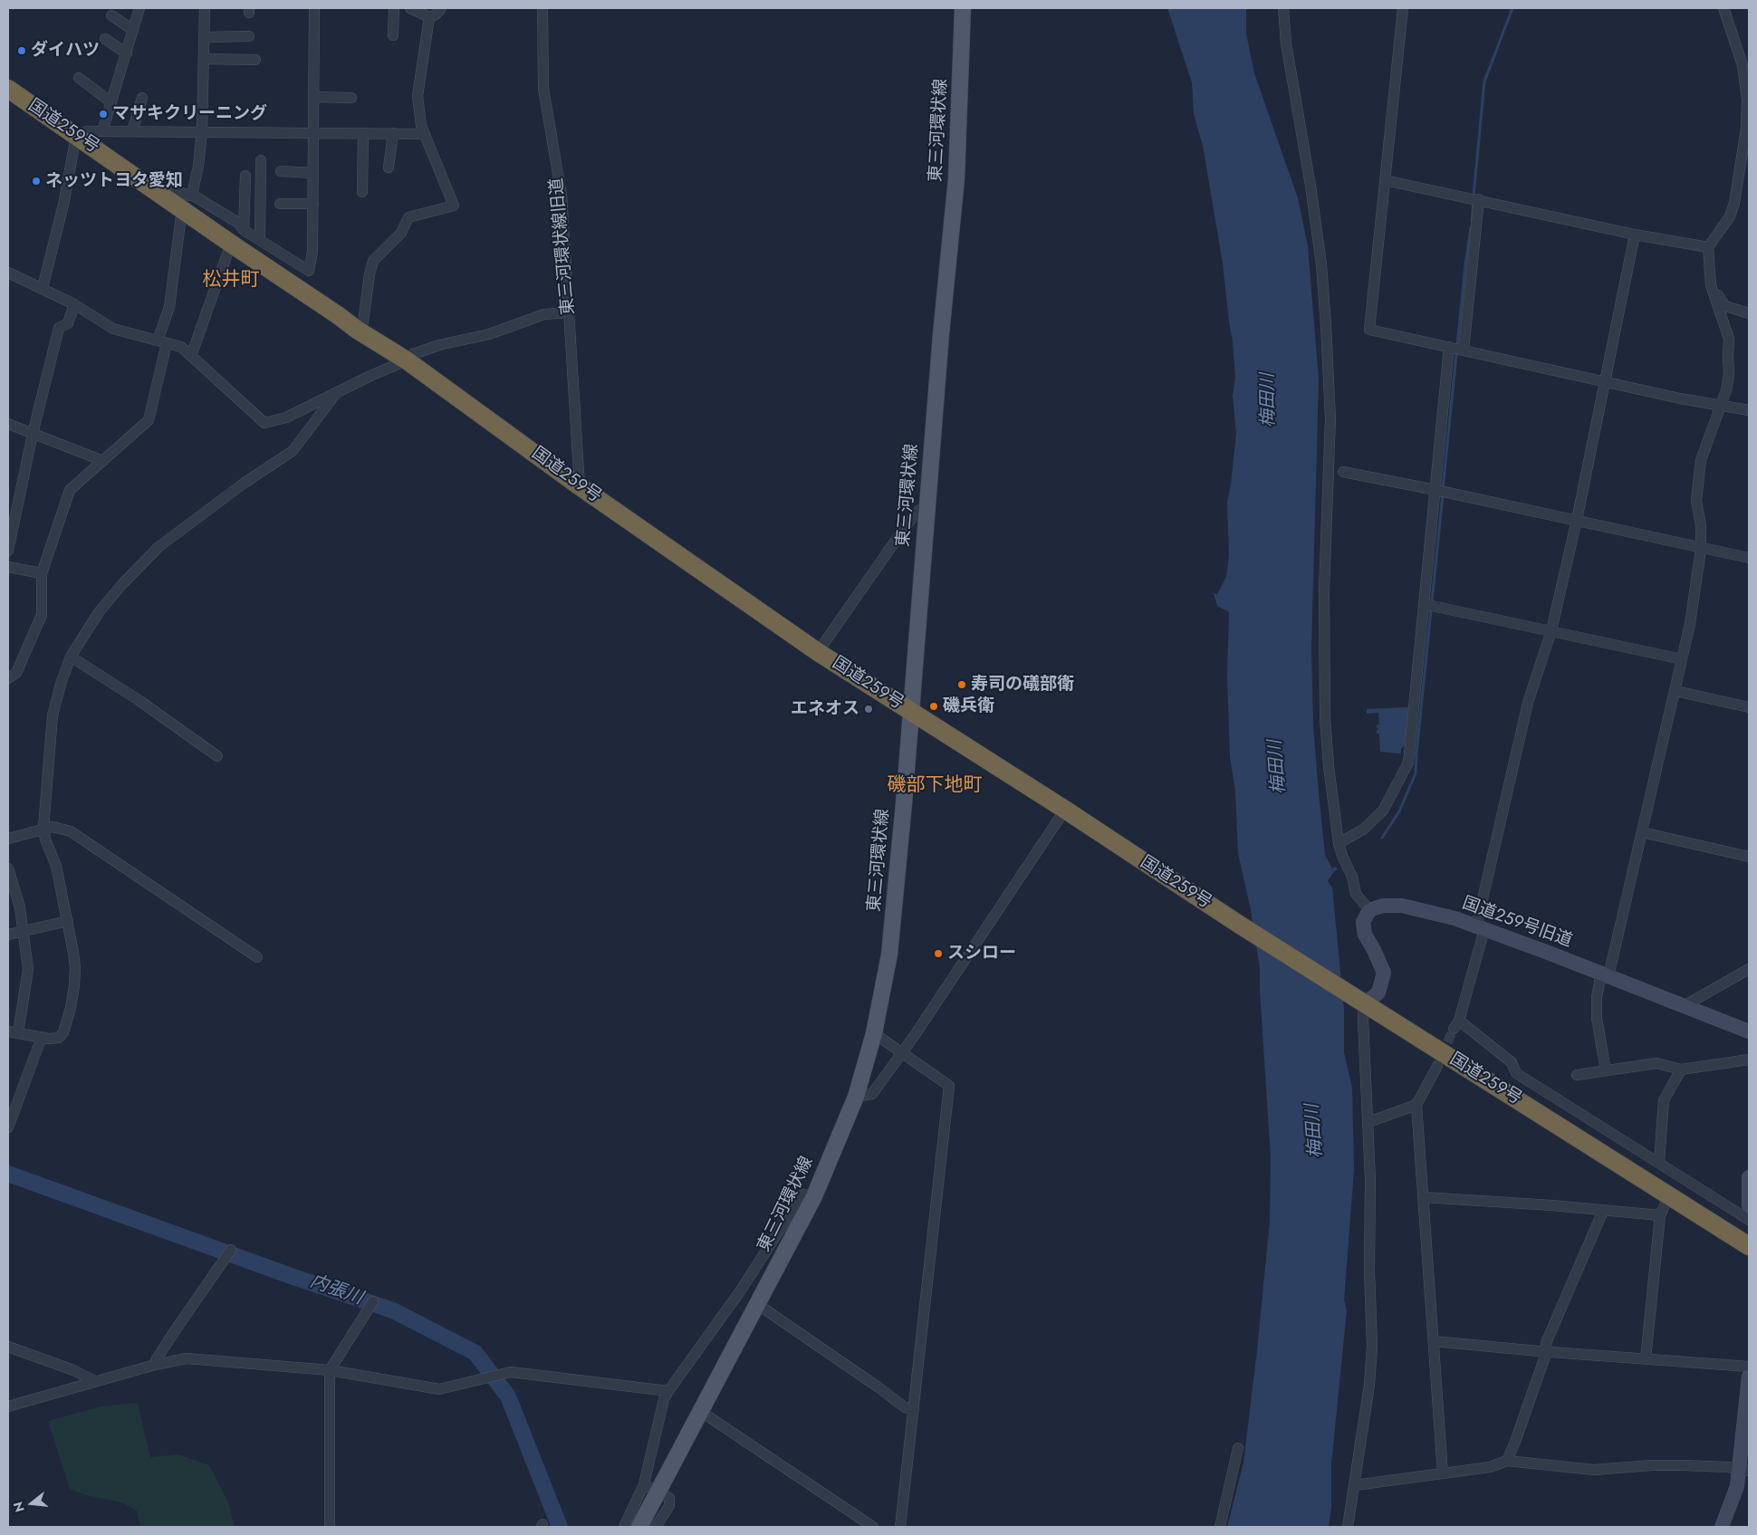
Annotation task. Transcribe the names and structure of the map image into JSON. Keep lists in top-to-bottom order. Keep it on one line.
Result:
{"streets":{"highway":["国道259号"],"main road":["東三河環状線"],"street":["東三河環状線旧道","国道259号旧道"]},"crossings":[["国道259号","東三河環状線"],["国道259号","東三河環状線旧道"]],"districts":["松井町","磯部下地町"],"water":["梅田川","内張川"],"places":["ダイハツ","マサキクリーニング","ネッツトヨタ愛知","寿司の礒部衛","磯兵衛","エネオス","スシロー"],"north":"left"}
